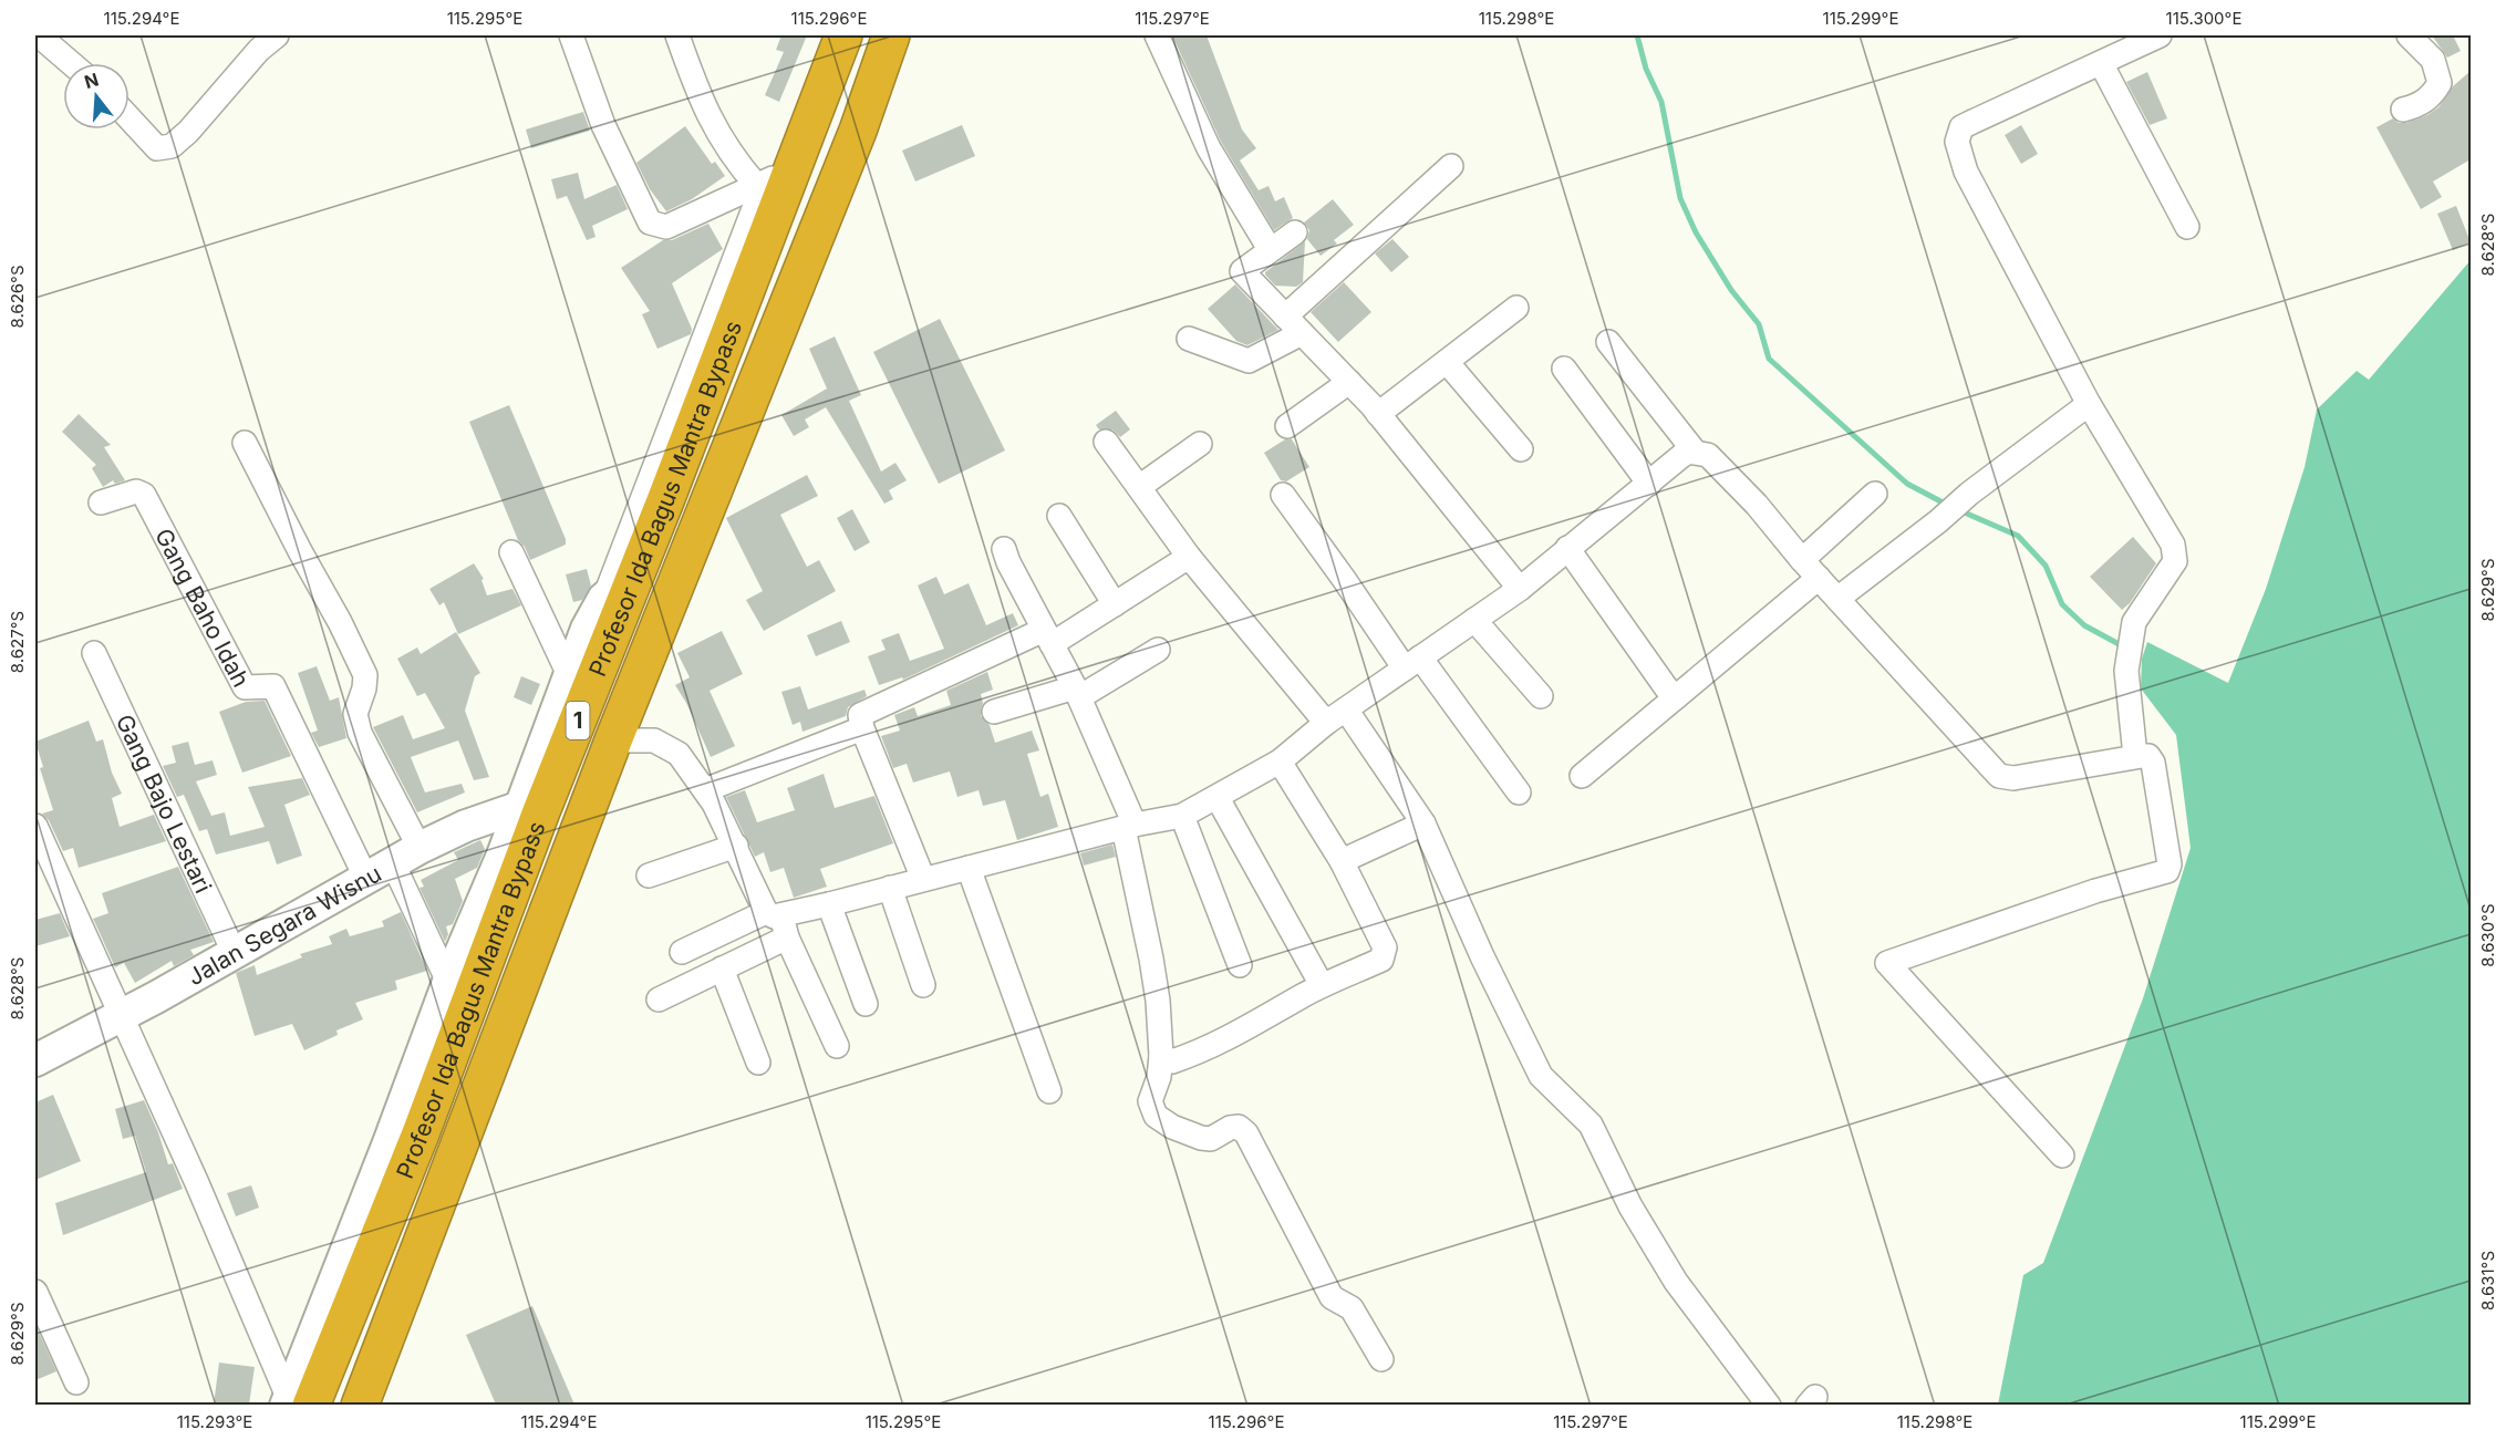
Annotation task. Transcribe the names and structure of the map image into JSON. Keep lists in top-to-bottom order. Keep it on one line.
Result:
{"streets":{"highway":["Profesor Ida Bagus Mantra Bypass","1"],"street":["Gang Baho Idah","Gang Bajo Lestari","Jalan Segara Wisnu"]},"crossings":[["Profesor Ida Bagus Mantra Bypass","Jalan Segara Wisnu"],["Gang Baho Idah","Jalan Segara Wisnu"],["Gang Bajo Lestari","Jalan Segara Wisnu"]],"north":"top","coordinates":["115.294°E","115.295°E","115.296°E","115.297°E","115.298°E","115.299°E","115.300°E","8.628°S","8.626°S","8.629°S","8.627°S","8.630°S","8.631°S","115.293°E"]}
